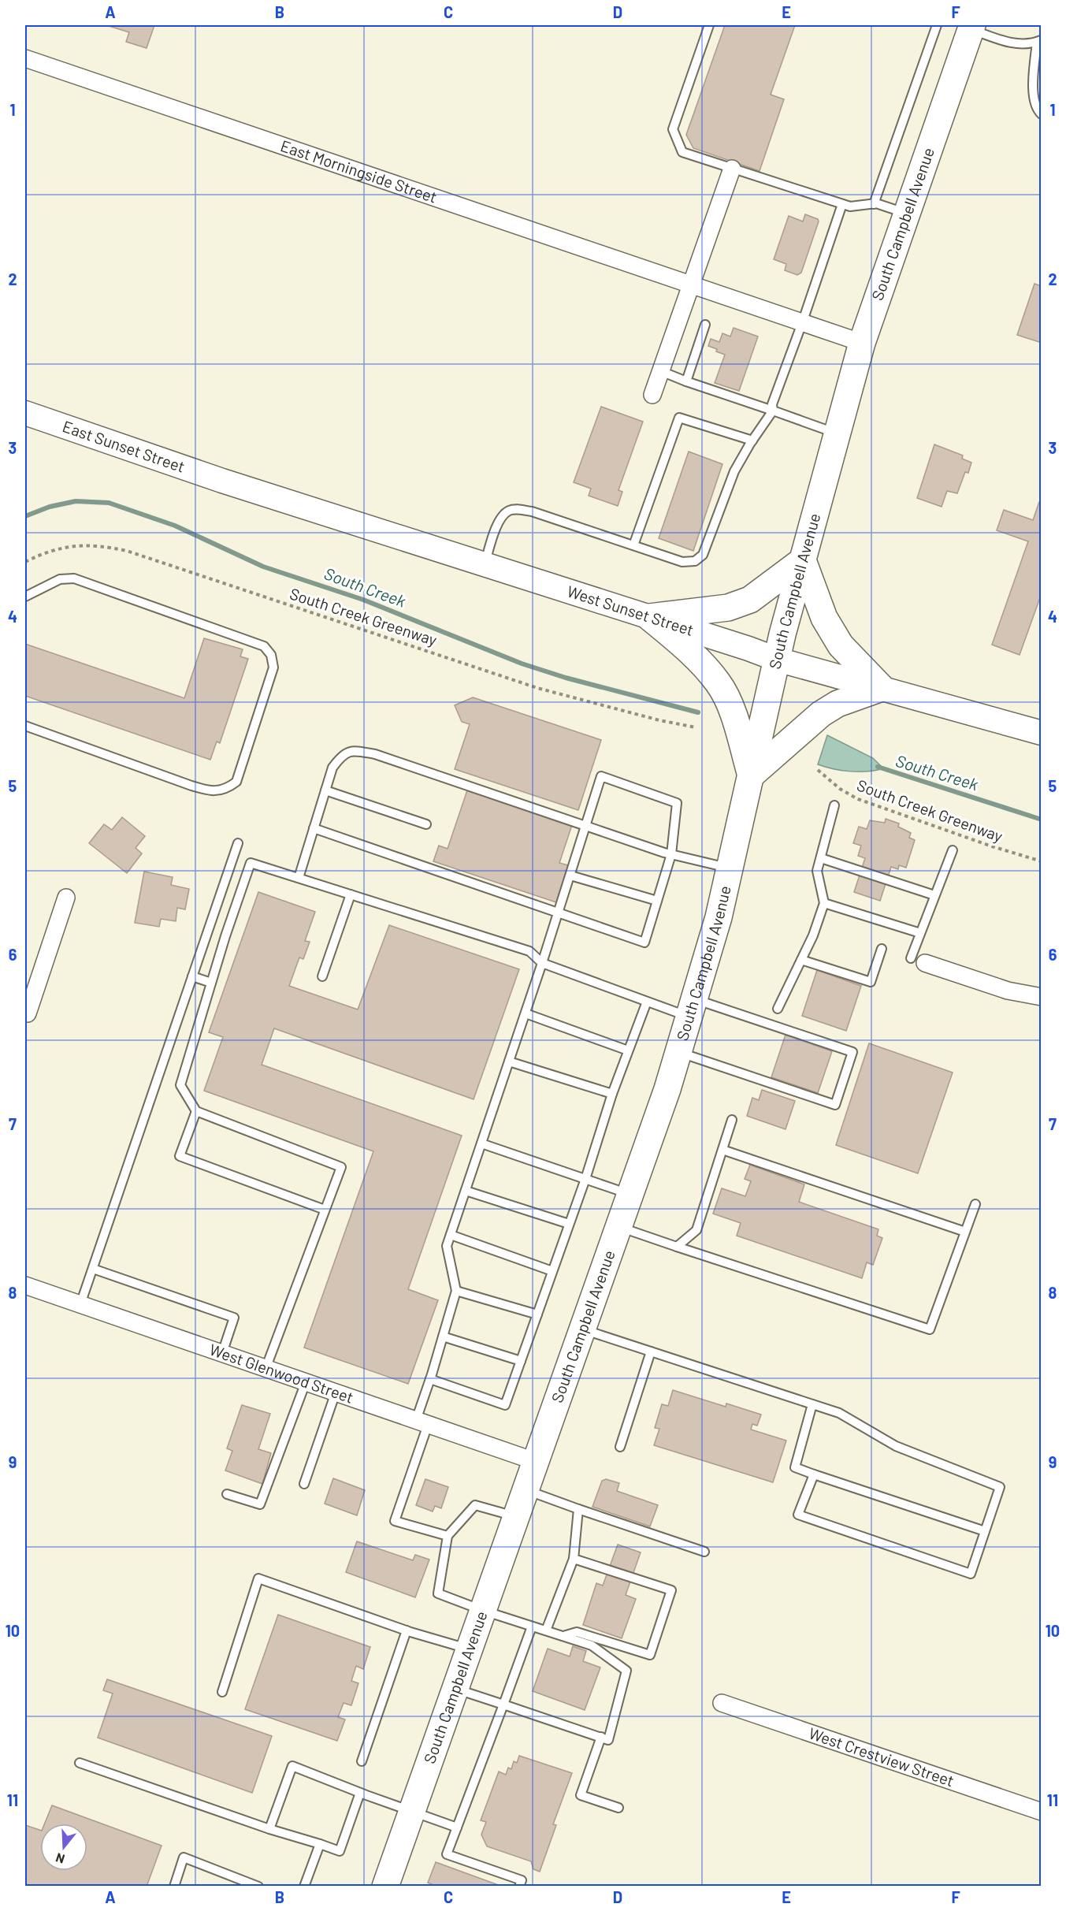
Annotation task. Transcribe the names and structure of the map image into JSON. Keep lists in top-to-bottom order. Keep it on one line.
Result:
{"streets":{"main road":["South Campbell Avenue","East Sunset Street","West Sunset Street"],"street":["East Morningside Street","West Glenwood Street","West Crestview Street"],"path":["South Creek Greenway"]},"crossings":[["East Morningside Street","South Campbell Avenue"],["South Campbell Avenue","West Sunset Street"],["South Campbell Avenue","West Glenwood Street"],["East Sunset Street","West Sunset Street"]],"water":["South Creek"],"north":"bottom","grid":{"columns":["A","B","C","D","E","F"],"rows":["1","2","3","4","5","6","7","8","9","10","11"]}}
